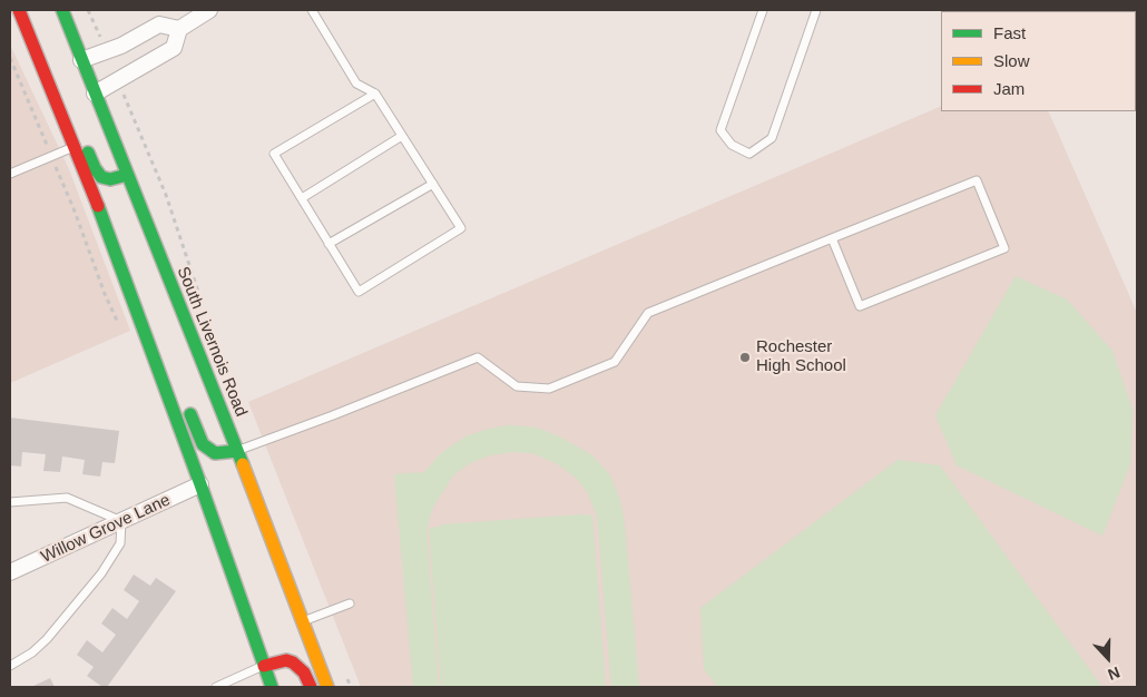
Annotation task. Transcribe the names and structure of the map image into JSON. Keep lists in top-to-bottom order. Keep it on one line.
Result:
{"streets":{"main road":["South Livernois Road"],"street":["Willow Grove Lane"]},"places":["Rochester High School"],"legend":["Fast","Slow","Jam"],"north":"bottom"}
